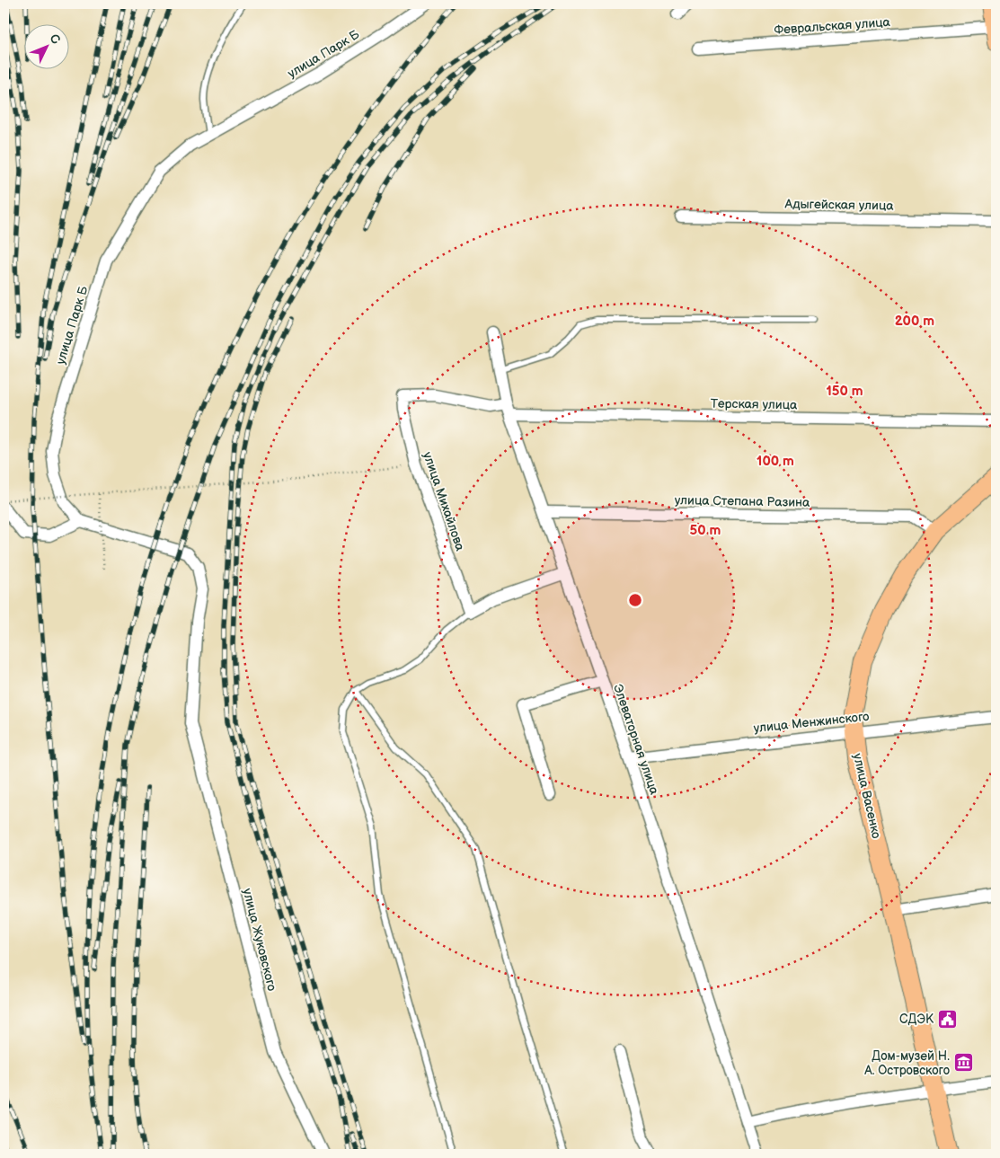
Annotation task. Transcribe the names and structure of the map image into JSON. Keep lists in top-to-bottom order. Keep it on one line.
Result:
{"streets":{"main road":["улица Васенко"],"street":["Февральская улица","улица Парк Б","Адыгейская улица","Терская улица","улица Михайлова","улица Степана Разина","улица Менжинского","Элеваторная улица","улица Жуковского"]},"crossings":[["улица Парк Б","улица Жуковского"],["Терская улица","Элеваторная улица"],["улица Михайлова","Элеваторная улица"],["улица Степана Разина","Элеваторная улица"],["улица Степана Разина","улица Васенко"],["улица Менжинского","Элеваторная улица"],["улица Менжинского","улица Васенко"]],"places":{"public building":["СДЭК"],"museum":["Дом-музей Н. А. Островского"]},"north":"top right","rings":["200 m","150 m","100 m","50 m"]}
